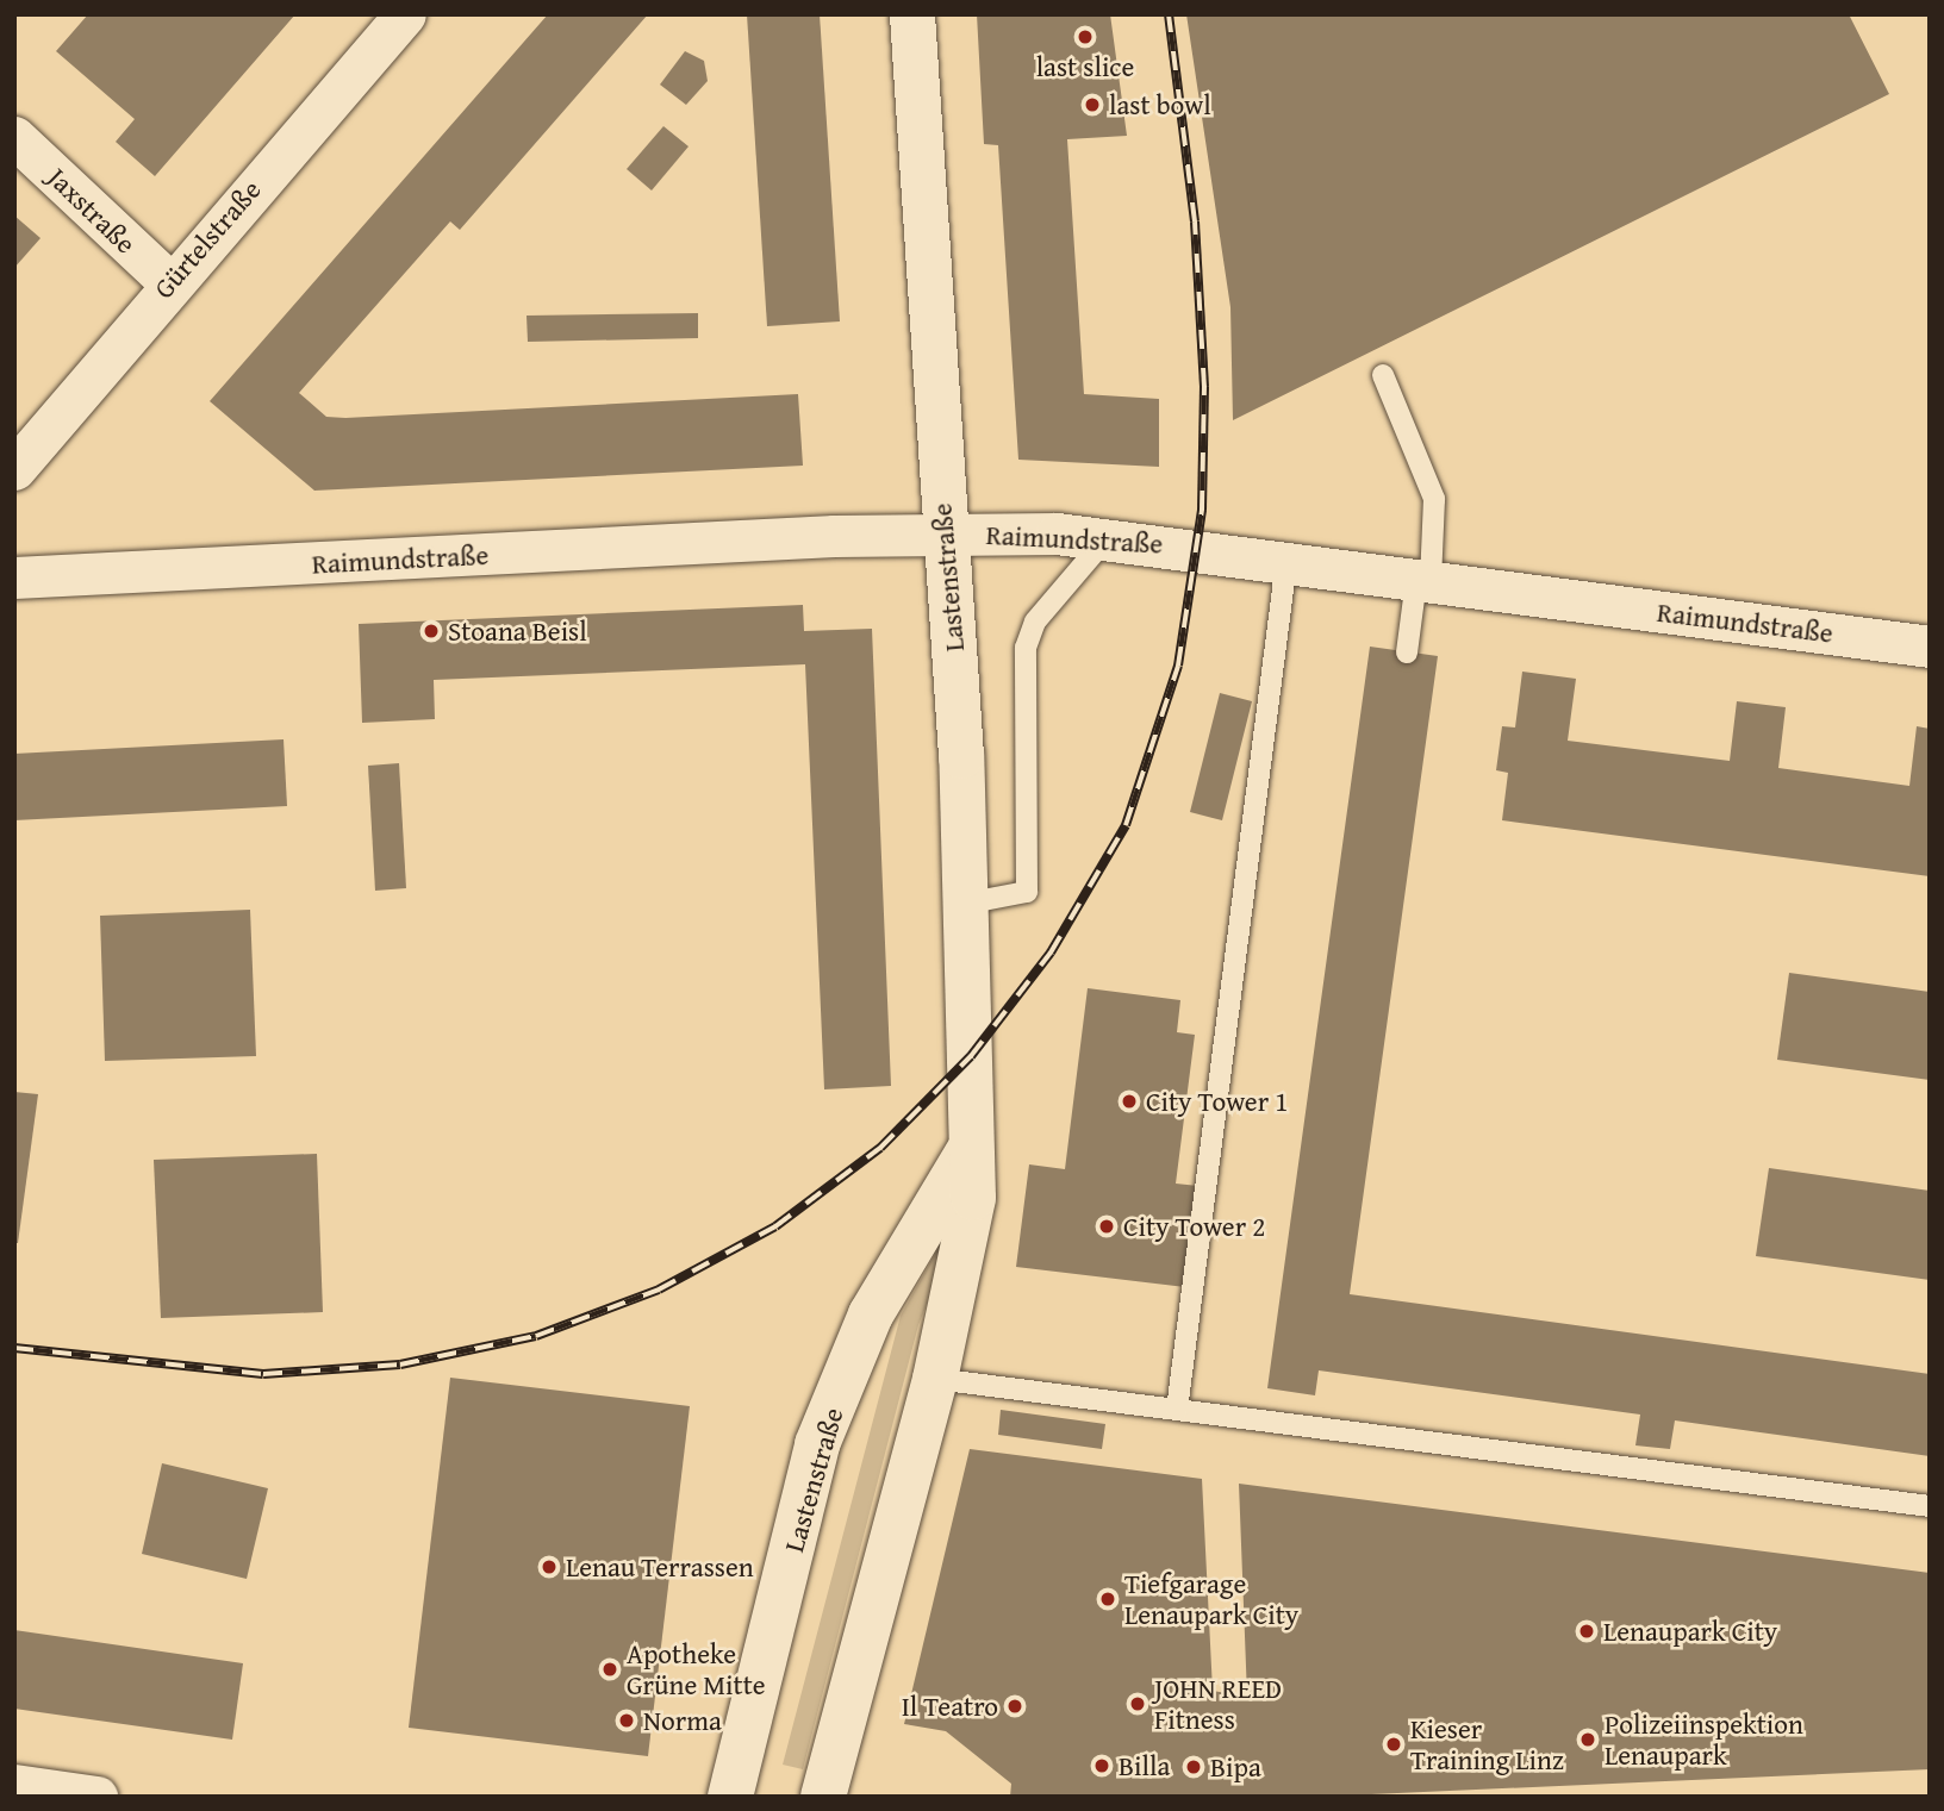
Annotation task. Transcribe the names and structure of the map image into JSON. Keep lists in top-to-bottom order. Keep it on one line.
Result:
{"streets":{"main road":["Lastenstraße"],"street":["Jaxstraße","Gürtelstraße","Raimundstraße"]},"crossings":[["Jaxstraße","Gürtelstraße"],["Raimundstraße","Lastenstraße"]],"places":["last slice","last bowl","Stoana Beisl","City Tower 1","City Tower 2","Lenau Terrassen","Tiefgarage Lenaupark City","Lenaupark City","Apotheke Grüne Mitte","JOHN REED Fitness","Il Teatro","Norma","Polizeiinspektion Lenaupark","Kieser Training Linz","Billa","Bipa"]}
